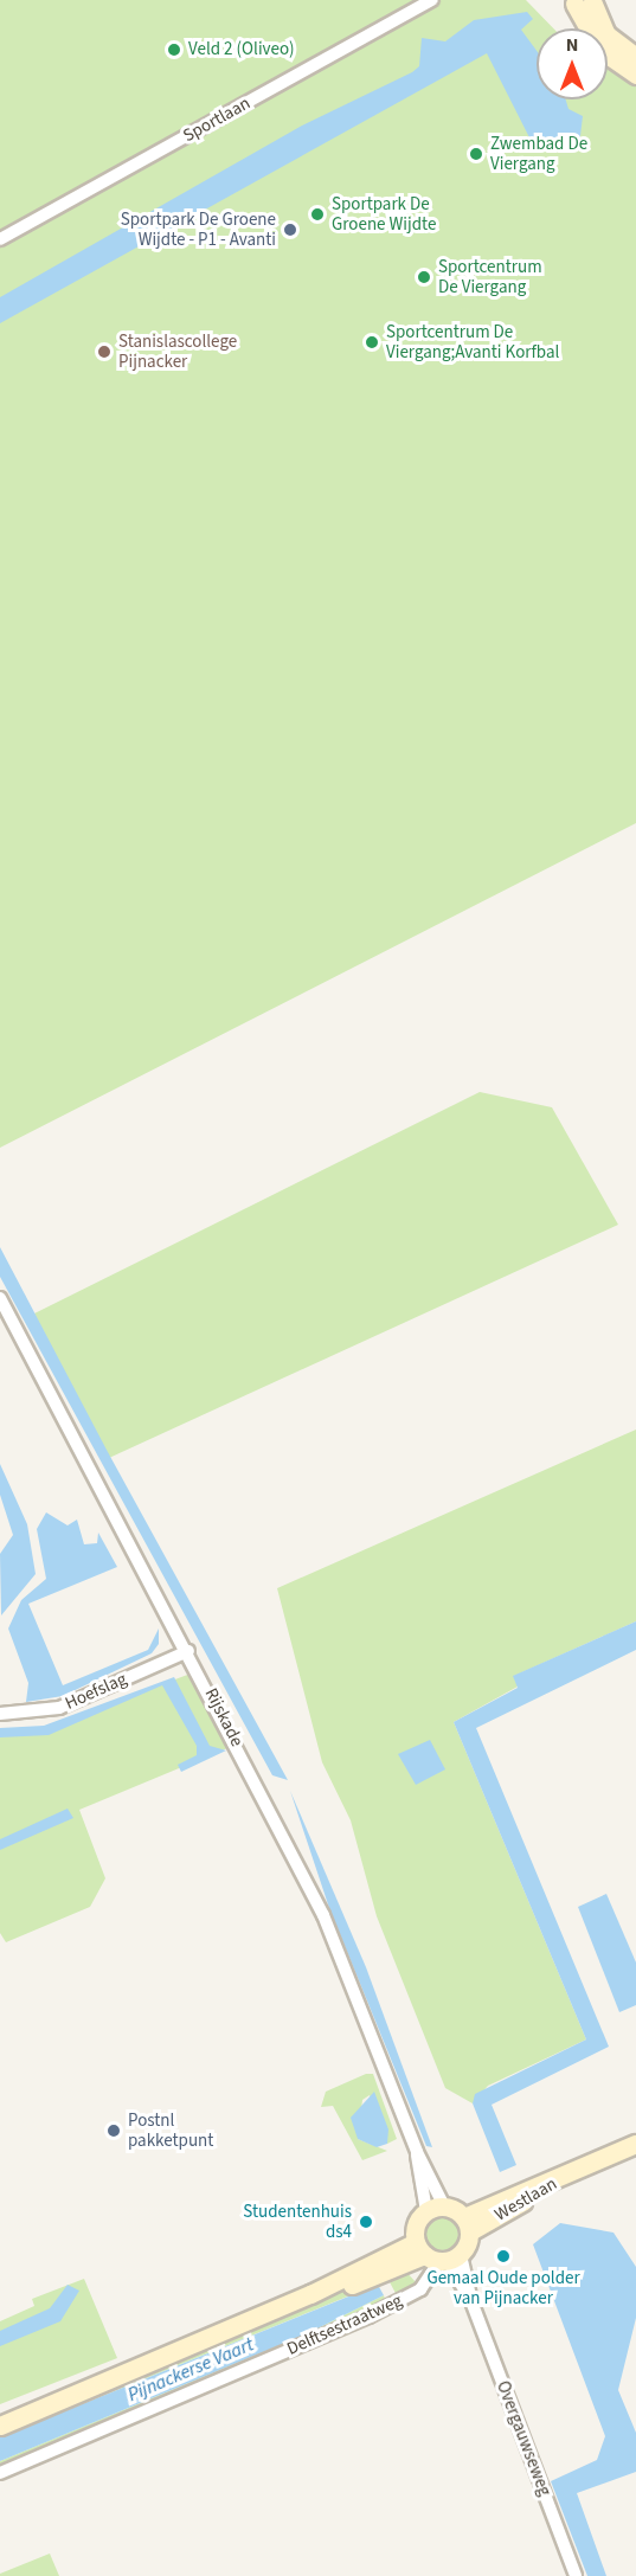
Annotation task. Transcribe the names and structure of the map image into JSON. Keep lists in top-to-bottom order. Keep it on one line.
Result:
{"streets":{"main road":["Westlaan"],"street":["Sportlaan","Hoefslag","Rijskade","Delftsestraatweg","Overgauwseweg"]},"crossings":[["Hoefslag","Rijskade"],["Delftsestraatweg","Overgauwseweg"]],"water":["Pijnackerse Vaart"],"places":["Veld 2 (Oliveo)","Zwembad De Viergang","Sportpark De Groene Wijdte","Sportpark De Groene Wijdte - P1 - Avanti","Sportcentrum De Viergang","Sportcentrum De Viergang;Avanti Korfbal","Stanislascollege Pijnacker","Postnl pakketpunt","Studentenhuis ds4","Gemaal Oude polder van Pijnacker"],"north":"top"}
